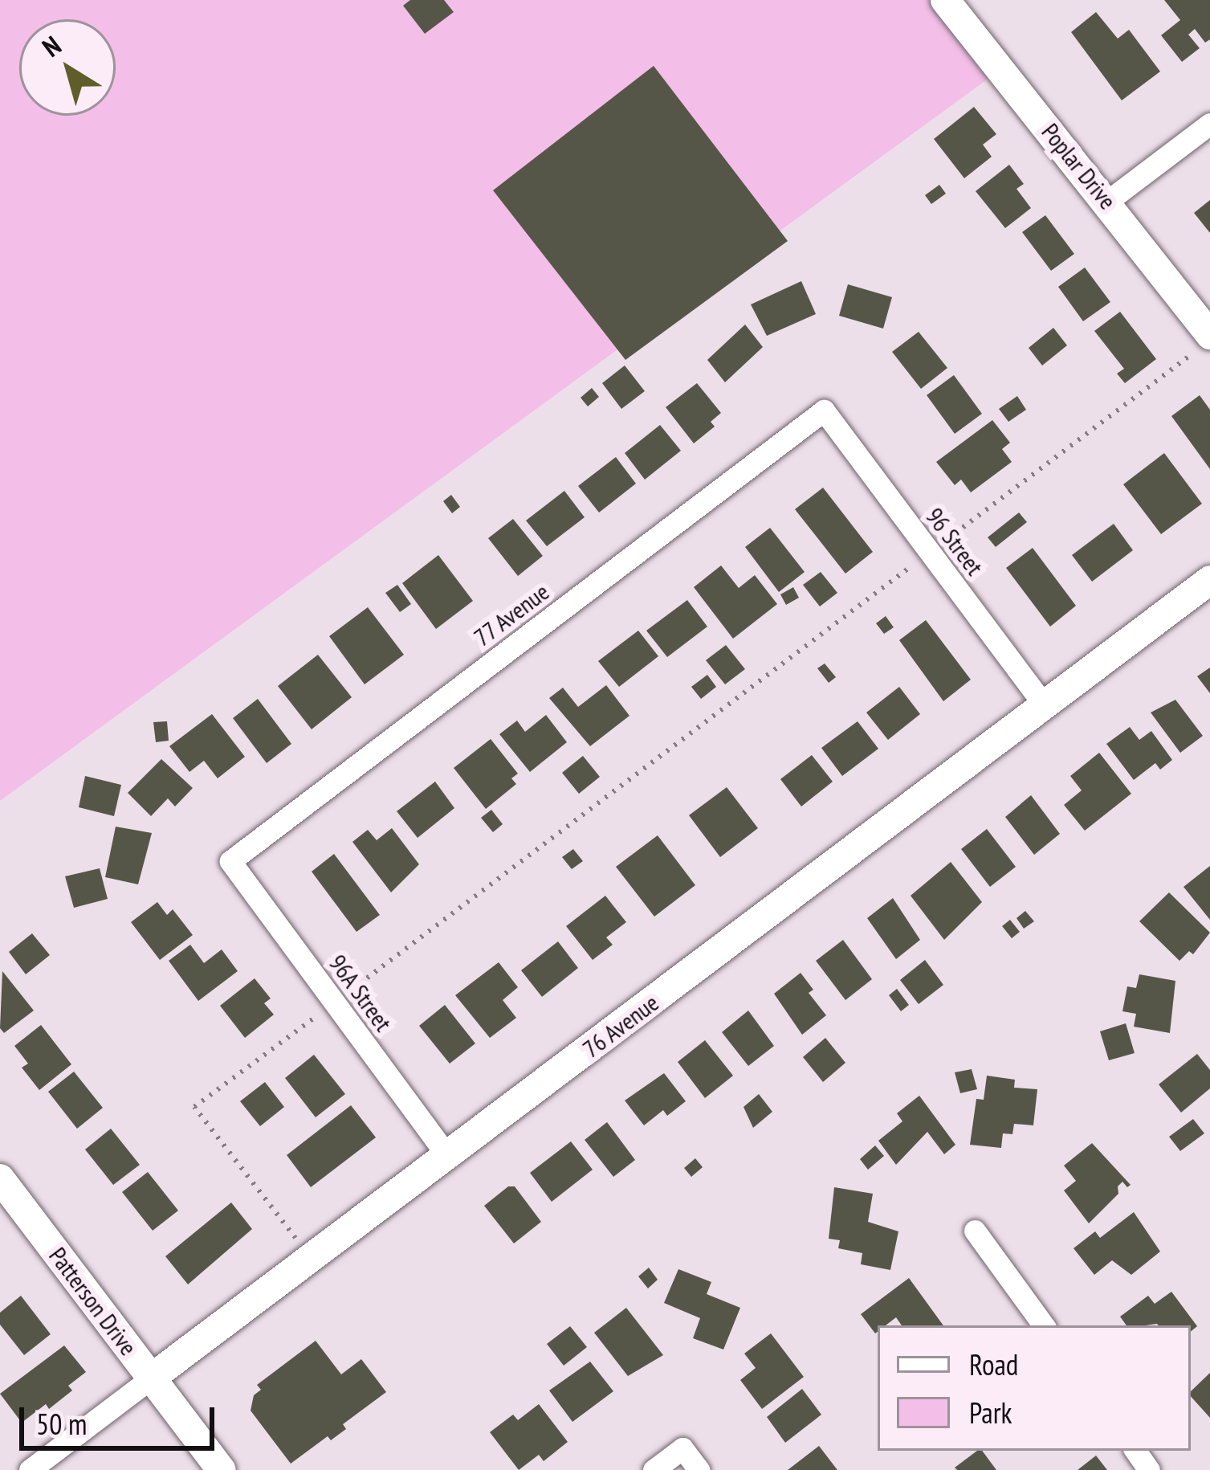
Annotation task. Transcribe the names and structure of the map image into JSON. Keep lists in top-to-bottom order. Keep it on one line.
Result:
{"streets":{"street":["Poplar Drive","96 Street","77 Avenue","96A Street","76 Avenue","Patterson Drive"]},"crossings":[["96 Street","77 Avenue"],["96 Street","76 Avenue"],["77 Avenue","96A Street"],["96A Street","76 Avenue"],["76 Avenue","Patterson Drive"]],"legend":["Road","Park"],"scale_bar":"50 m","north":"top left"}
